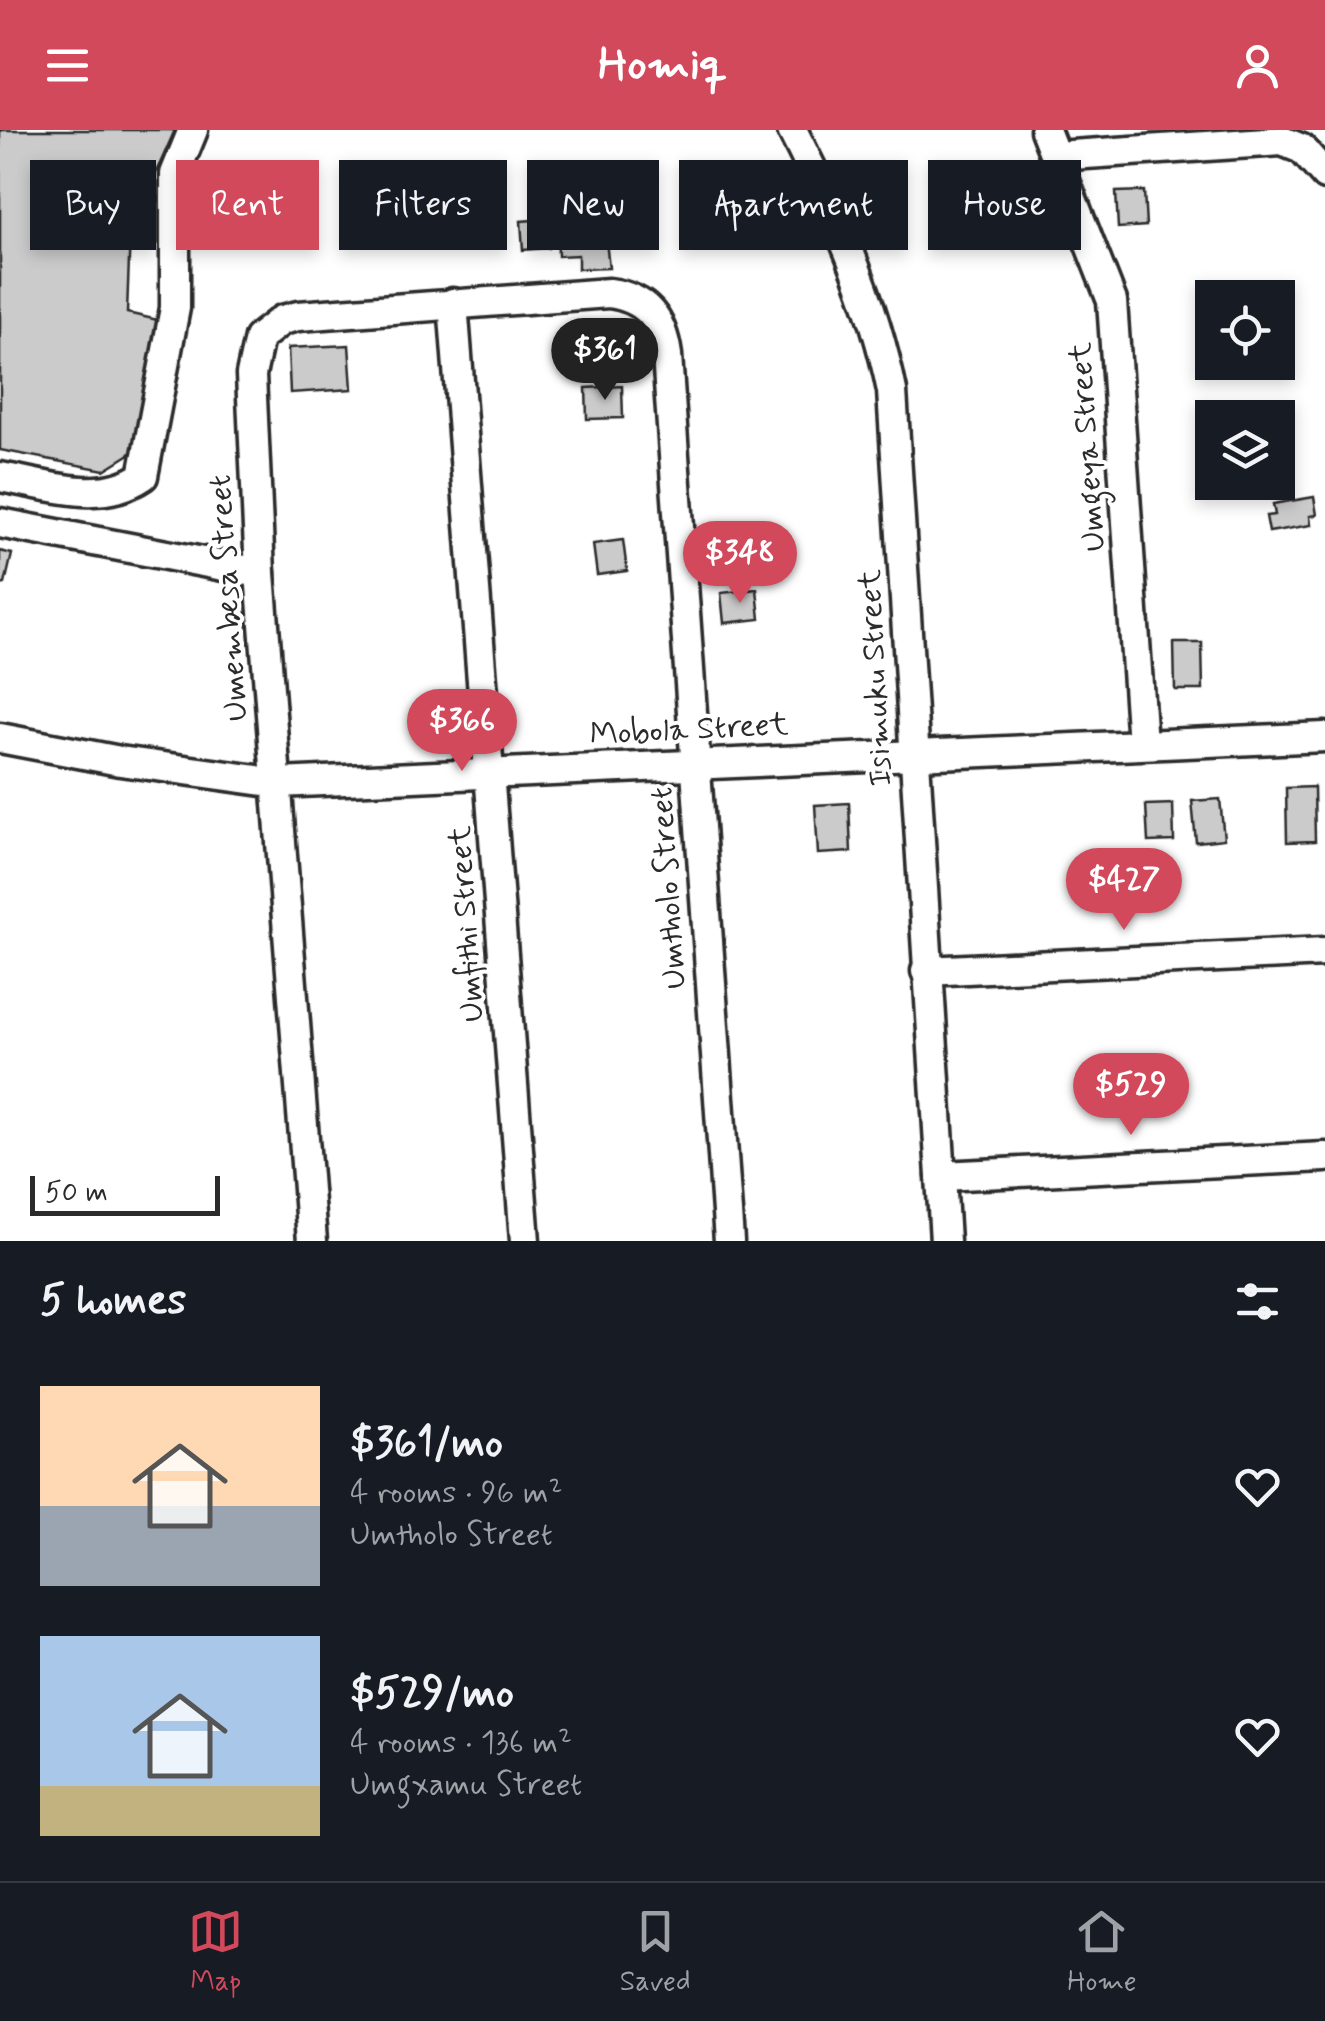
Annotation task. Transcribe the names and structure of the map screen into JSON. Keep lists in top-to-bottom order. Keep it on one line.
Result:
{"streets":{"street":["Umgeya Street","Umembesa Street","Isimuku Street","Mobola Street","Umtholo Street","Umfithi Street"]},"crossings":[["Umgeya Street","Mobola Street"],["Umembesa Street","Mobola Street"],["Umembesa Street","Umtholo Street"],["Umembesa Street","Umfithi Street"],["Isimuku Street","Mobola Street"],["Mobola Street","Umtholo Street"],["Mobola Street","Umfithi Street"]],"scale_bar":"50 m","page":{"header":"Homiq","chip":["Buy","Rent","Filters","New","Apartment","House"],"price":["$361","$348","$366","$427","$529"],"scale":"50 m","heading":"5 homes","list":[{"name":"$361/mo","note":"4 rooms · 96 m² · Umtholo Street"},{"name":"$529/mo","note":"4 rooms · 136 m² · Umgxamu Street"}],"tabs":["Map","Saved","Home"]}}
